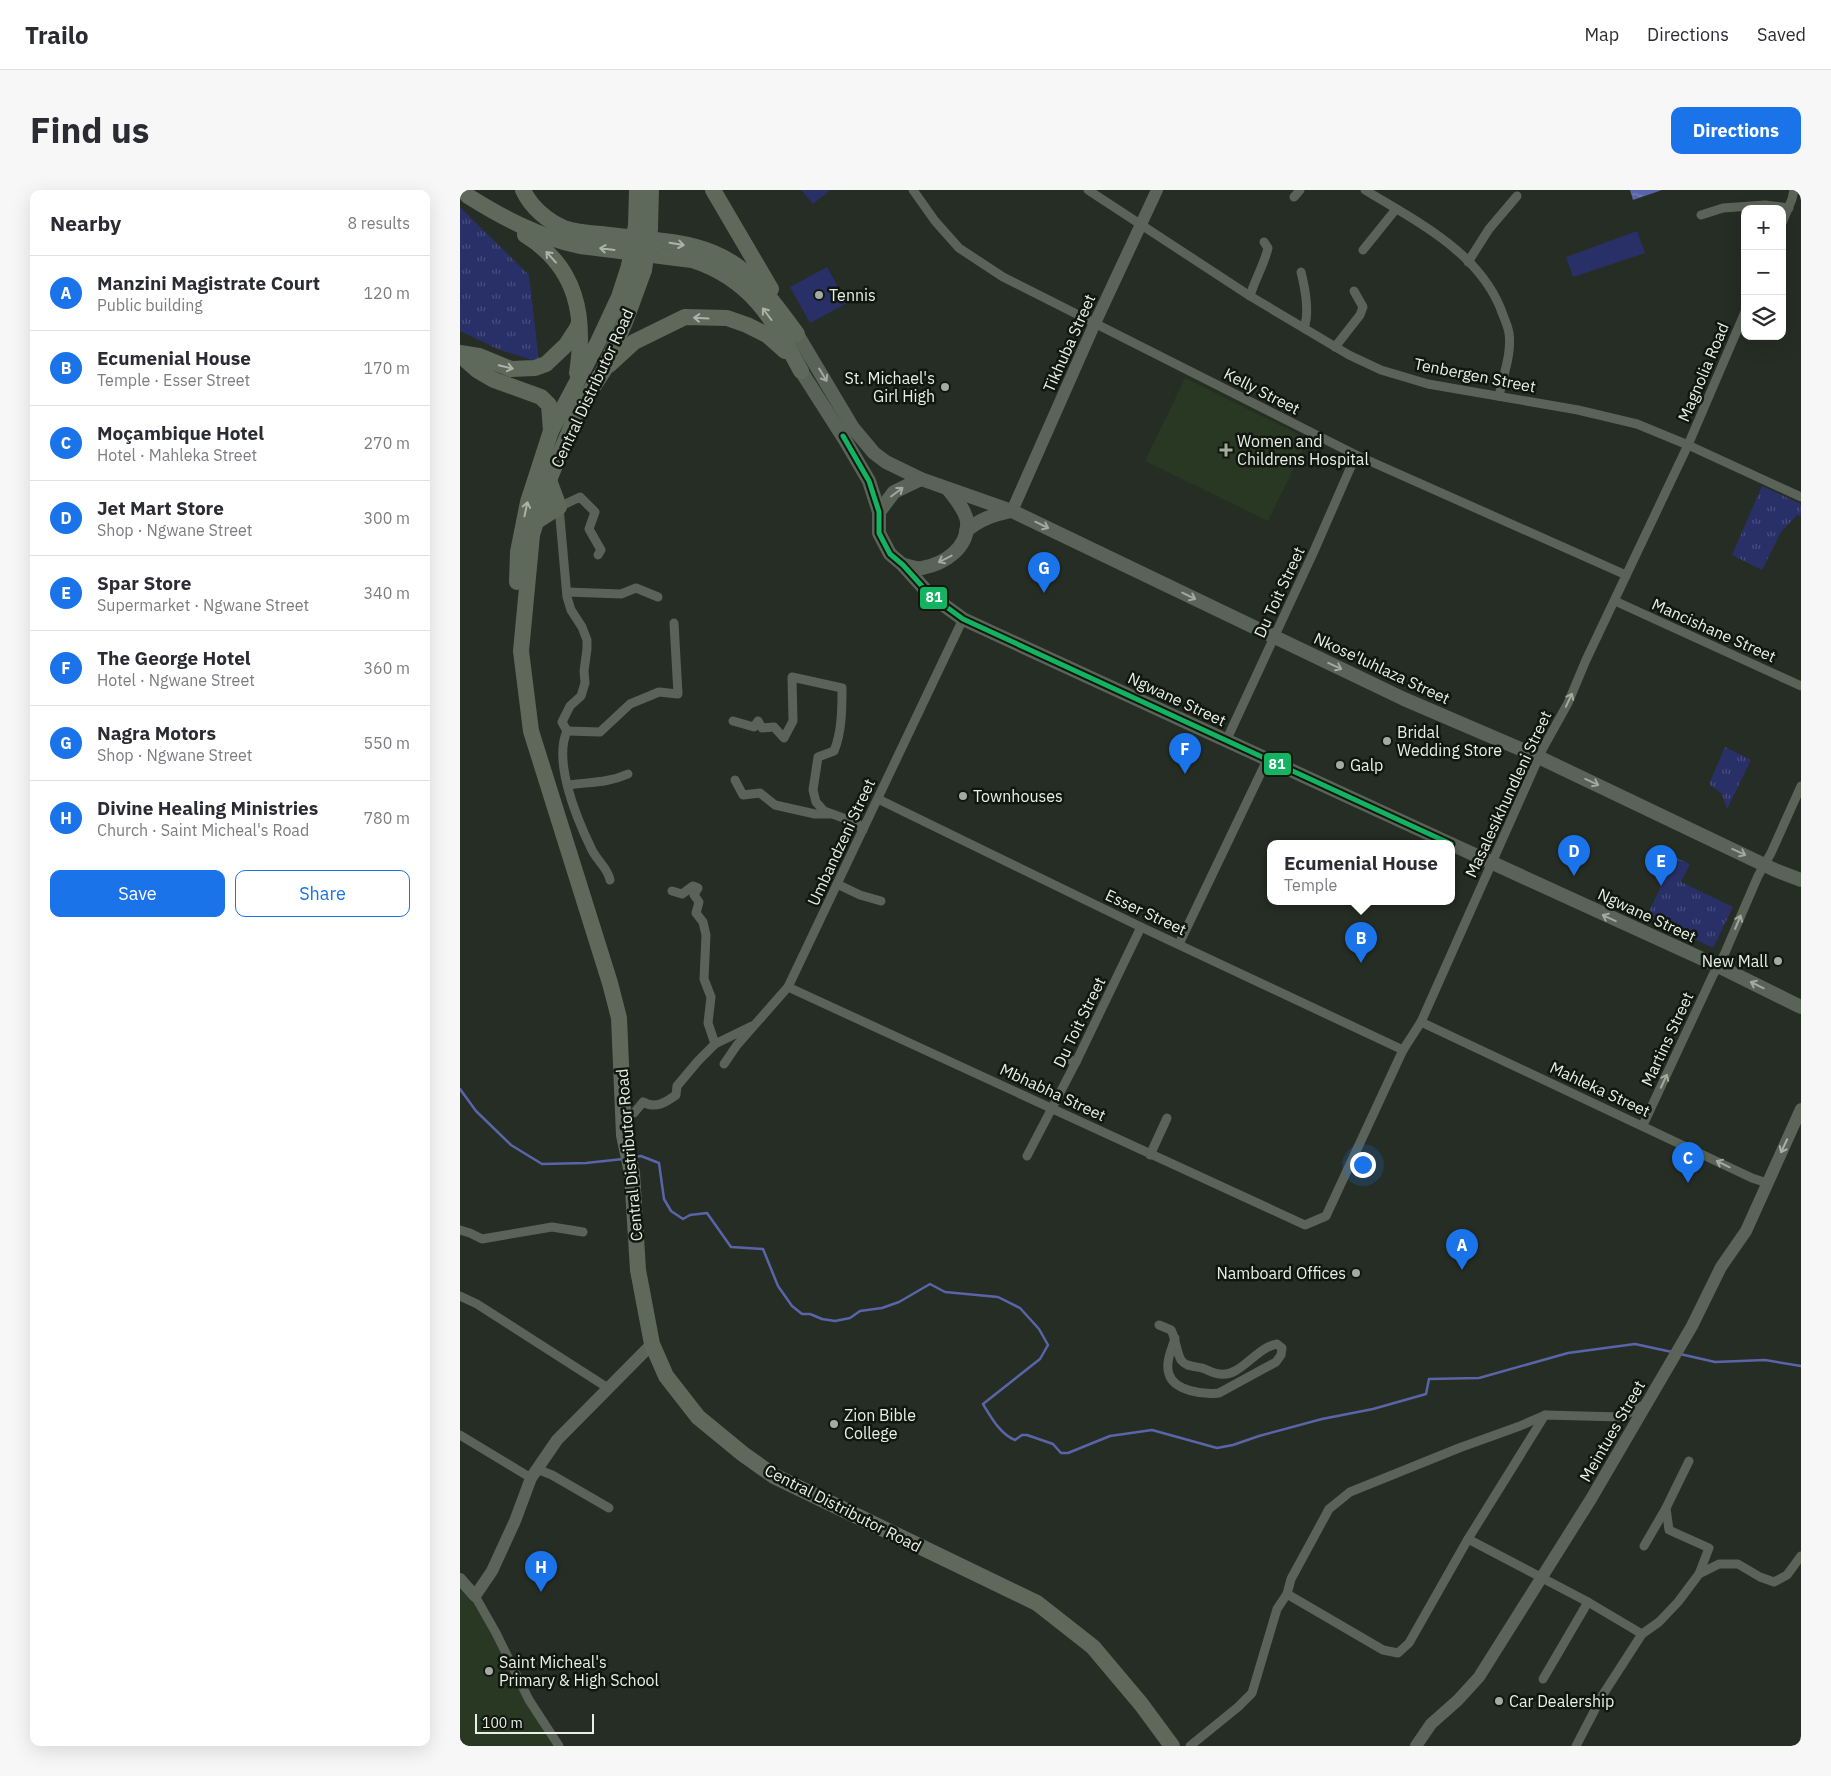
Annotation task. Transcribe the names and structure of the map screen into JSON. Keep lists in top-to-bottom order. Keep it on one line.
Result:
{"streets":{"highway":["Central Distributor Road"],"main road":["Nkose'luhlaza Street","Ngwane Street"],"street":["Tikhuba Street","Magnolia Road","Tenbergen Street","Kelly Street","Du Toit Street","Mancishane Street","Masalesikhundleni Street","Umbandzeni Street","Esser Street","Martins Street","Mahleka Street","Mbhabha Street","Meintues Street"]},"crossings":[["Tikhuba Street","Tenbergen Street"],["Tikhuba Street","Kelly Street"],["Tikhuba Street","Nkose'luhlaza Street"],["Magnolia Road","Tenbergen Street"],["Magnolia Road","Masalesikhundleni Street"],["Tenbergen Street","Masalesikhundleni Street"],["Kelly Street","Du Toit Street"],["Kelly Street","Masalesikhundleni Street"],["Du Toit Street","Nkose'luhlaza Street"],["Du Toit Street","Ngwane Street"],["Du Toit Street","Esser Street"],["Du Toit Street","Mbhabha Street"],["Mancishane Street","Masalesikhundleni Street"],["Nkose'luhlaza Street","Ngwane Street"],["Nkose'luhlaza Street","Masalesikhundleni Street"],["Nkose'luhlaza Street","Martins Street"],["Ngwane Street","Masalesikhundleni Street"],["Ngwane Street","Umbandzeni Street"],["Ngwane Street","Martins Street"],["Masalesikhundleni Street","Esser Street"],["Masalesikhundleni Street","Mahleka Street"],["Masalesikhundleni Street","Mbhabha Street"],["Umbandzeni Street","Esser Street"],["Umbandzeni Street","Mbhabha Street"],["Martins Street","Mahleka Street"],["Mahleka Street","Meintues Street"]],"one_way":["Nkose'luhlaza Street","Martins Street","Mahleka Street"],"places":{"other":["Tennis","St. Michael's Girl High","Bridal Wedding Store","Galp","Townhouses","New Mall","Namboard Offices","Zion Bible College","Saint Micheal's Primary & High School","Car Dealership"],"health":["Women and Childrens Hospital"]},"lines":["transit line 81"],"scale_bar":"100 m","page":{"header":"Trailo","nav":["Map","Directions","Saved"],"title":"Find us","buttons":["Directions",["Save","Share"]],"heading":["Nearby","8 results"],"map_buttons":["+","−"],"list":[{"mark":"A","name":"Manzini Magistrate Court","note":"Public building","value":"120 m"},{"mark":"B","name":"Ecumenial House","note":"Temple · Esser Street","value":"170 m"},{"mark":"C","name":"Moçambique Hotel","note":"Hotel · Mahleka Street","value":"270 m"},{"mark":"D","name":"Jet Mart Store","note":"Shop · Ngwane Street","value":"300 m"},{"mark":"E","name":"Spar Store","note":"Supermarket · Ngwane Street","value":"340 m"},{"mark":"F","name":"The George Hotel","note":"Hotel · Ngwane Street","value":"360 m"},{"mark":"G","name":"Nagra Motors","note":"Shop · Ngwane Street","value":"550 m"},{"mark":"H","name":"Divine Healing Ministries","note":"Church · Saint Micheal's Road","value":"780 m"}],"pins":["G","F","D","E","B","C","A","H"],"popup":["Ecumenial House","Temple"],"scale":"100 m"}}
